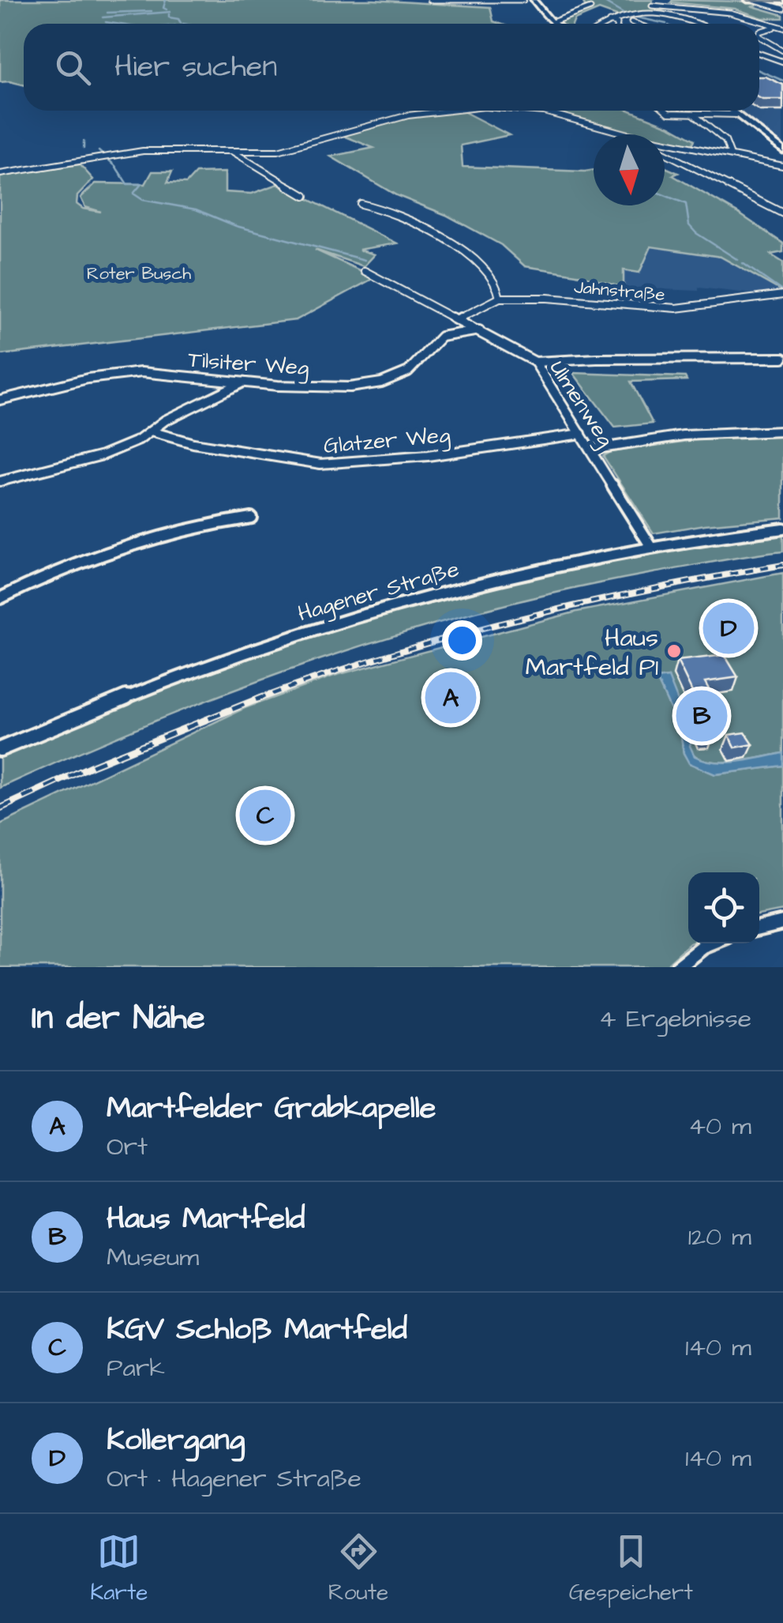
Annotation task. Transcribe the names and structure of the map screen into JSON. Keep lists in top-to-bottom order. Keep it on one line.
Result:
{"streets":{"street":["Jahnstraße","Tilsiter Weg","Ulmenweg","Glatzer Weg","Hagener Straße"]},"crossings":[["Jahnstraße","Ulmenweg"],["Tilsiter Weg","Ulmenweg"],["Ulmenweg","Glatzer Weg"],["Ulmenweg","Hagener Straße"]],"parks":["Roter Busch"],"places":["Haus Martfeld P1"],"north":"bottom","page":{"search":"Hier suchen","pins":["D","A","B","C"],"heading":["In der Nähe","4 Ergebnisse"],"list":[{"mark":"A","name":"Martfelder Grabkapelle","note":"Ort","value":"40 m"},{"mark":"B","name":"Haus Martfeld","note":"Museum","value":"120 m"},{"mark":"C","name":"KGV Schloß Martfeld","note":"Park","value":"140 m"},{"mark":"D","name":"Kollergang","note":"Ort · Hagener Straße","value":"140 m"}],"nav":["Karte","Route","Gespeichert"]}}
